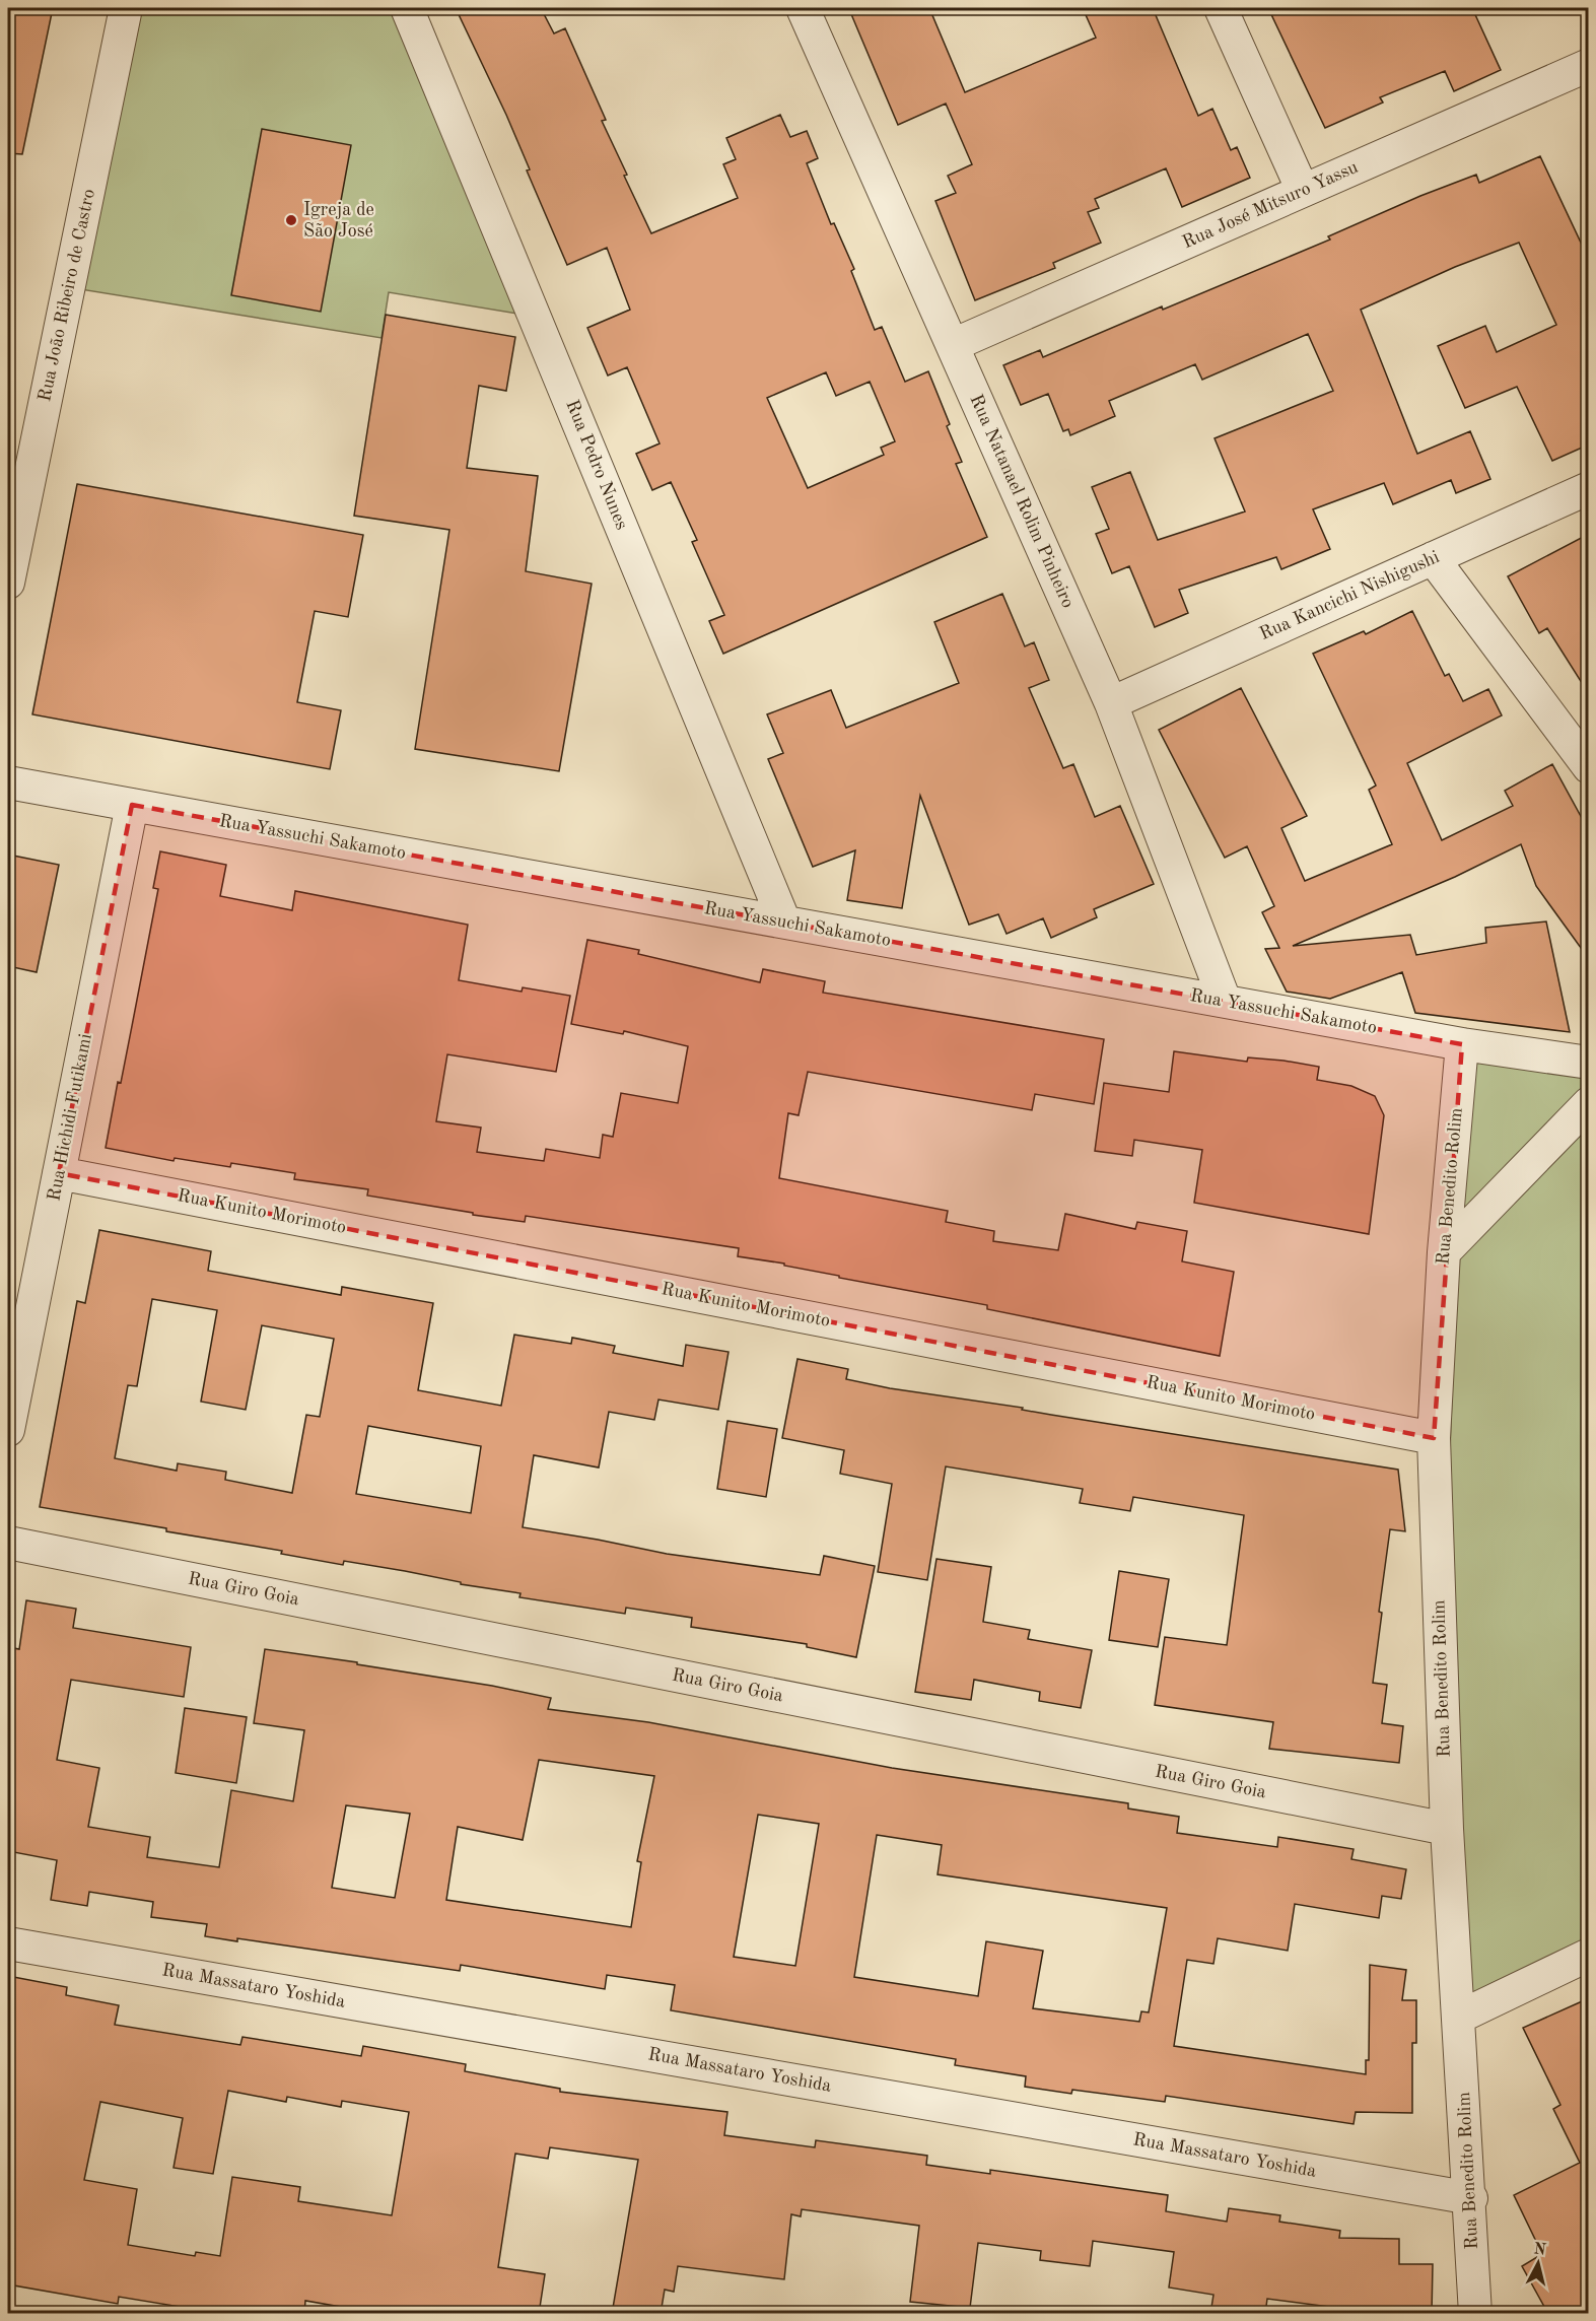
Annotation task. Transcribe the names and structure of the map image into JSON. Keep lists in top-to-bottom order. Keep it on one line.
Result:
{"streets":{"street":["Rua José Mitsuro Yassu","Rua João Ribeiro de Castro","Rua Pedro Nunes","Rua Natanael Rolim Pinheiro","Rua Kancichi Nishigushi","Rua Yassuchi Sakamoto","Rua Hichidi Futikami","Rua Benedito Rolim","Rua Kunito Morimoto","Rua Giro Goia","Rua Massataro Yoshida"]},"crossings":[["Rua José Mitsuro Yassu","Rua Natanael Rolim Pinheiro"],["Rua Pedro Nunes","Rua Yassuchi Sakamoto"],["Rua Natanael Rolim Pinheiro","Rua Kancichi Nishigushi"],["Rua Natanael Rolim Pinheiro","Rua Yassuchi Sakamoto"],["Rua Yassuchi Sakamoto","Rua Hichidi Futikami"],["Rua Yassuchi Sakamoto","Rua Benedito Rolim"],["Rua Hichidi Futikami","Rua Kunito Morimoto"],["Rua Benedito Rolim","Rua Kunito Morimoto"],["Rua Benedito Rolim","Rua Giro Goia"],["Rua Benedito Rolim","Rua Massataro Yoshida"]],"places":["Igreja de São José"],"north":"top"}
